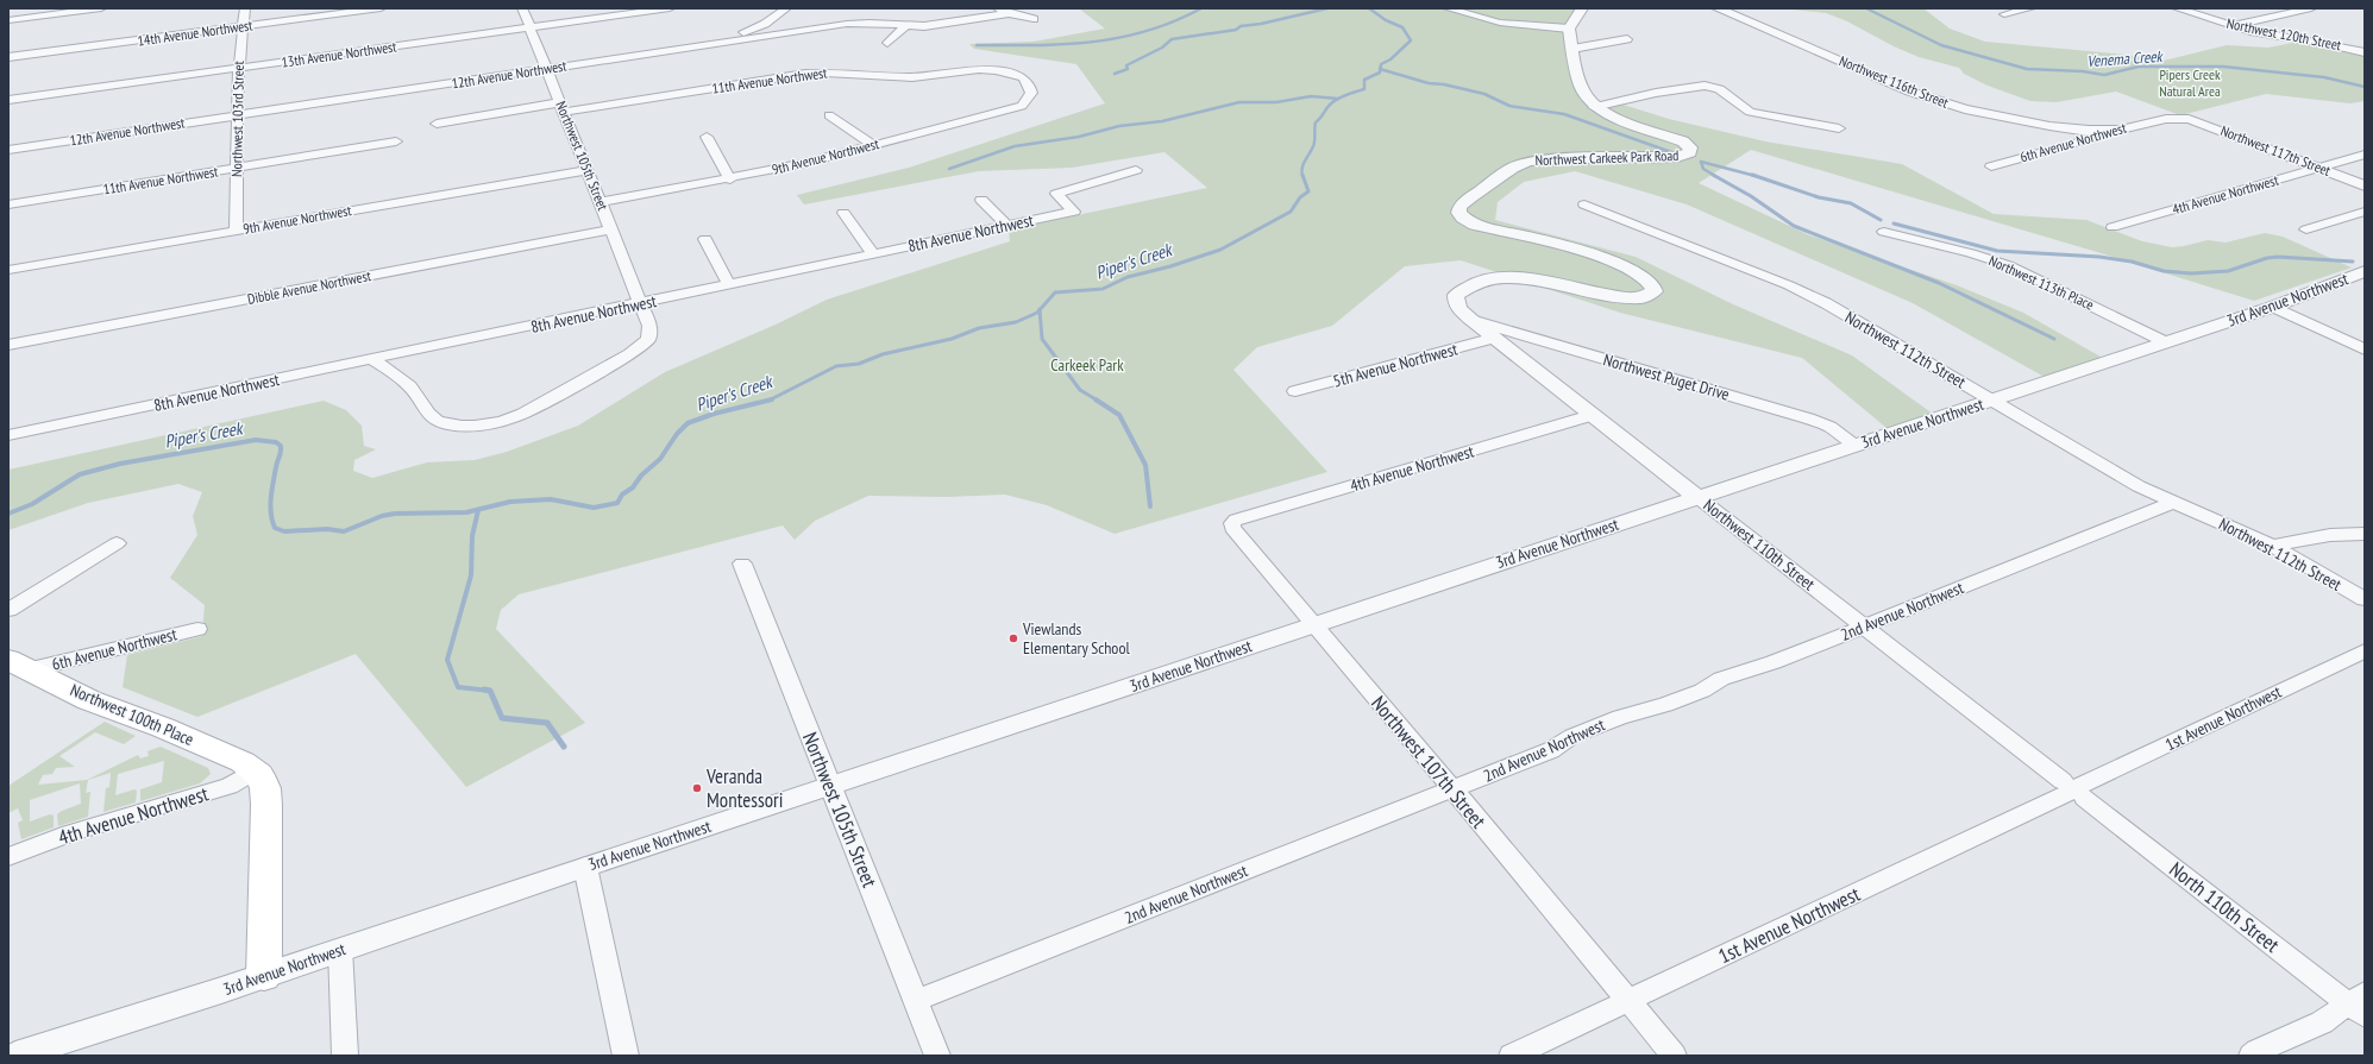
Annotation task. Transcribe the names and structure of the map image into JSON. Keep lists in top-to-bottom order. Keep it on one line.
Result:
{"streets":{"main road":["Northwest 100th Place"],"street":["14th Avenue Northwest","Northwest 120th Street","13th Avenue Northwest","12th Avenue Northwest","11th Avenue Northwest","Northwest 116th Street","Northwest 103rd Street","6th Avenue Northwest","Northwest 117th Street","Northwest 105th Street","9th Avenue Northwest","Northwest Carkeek Park Road","4th Avenue Northwest","8th Avenue Northwest","Northwest 113th Place","Dibble Avenue Northwest","3rd Avenue Northwest","Northwest 112th Street","5th Avenue Northwest","Northwest Puget Drive","Northwest 110th Street","2nd Avenue Northwest","1st Avenue Northwest","Northwest 107th Street","North 110th Street"]},"crossings":[["14th Avenue Northwest","Northwest 103rd Street"],["13th Avenue Northwest","Northwest 103rd Street"],["13th Avenue Northwest","Northwest 105th Street"],["12th Avenue Northwest","Northwest 103rd Street"],["12th Avenue Northwest","Northwest 105th Street"],["11th Avenue Northwest","Northwest 103rd Street"],["11th Avenue Northwest","Northwest 105th Street"],["11th Avenue Northwest","9th Avenue Northwest"],["Northwest 116th Street","6th Avenue Northwest"],["Northwest 103rd Street","9th Avenue Northwest"],["6th Avenue Northwest","Northwest 117th Street"],["6th Avenue Northwest","Northwest 100th Place"],["Northwest 117th Street","4th Avenue Northwest"],["Northwest 105th Street","9th Avenue Northwest"],["Northwest 105th Street","8th Avenue Northwest"],["Northwest 105th Street","Dibble Avenue Northwest"],["Northwest 105th Street","3rd Avenue Northwest"],["Northwest 105th Street","2nd Avenue Northwest"],["Northwest Carkeek Park Road","Northwest 110th Street"],["4th Avenue Northwest","Northwest 110th Street"],["4th Avenue Northwest","Northwest 100th Place"],["4th Avenue Northwest","Northwest 107th Street"],["Northwest 113th Place","3rd Avenue Northwest"],["3rd Avenue Northwest","Northwest 112th Street"],["3rd Avenue Northwest","Northwest Puget Drive"],["3rd Avenue Northwest","Northwest 110th Street"],["3rd Avenue Northwest","Northwest 107th Street"],["Northwest 112th Street","2nd Avenue Northwest"],["5th Avenue Northwest","Northwest 110th Street"],["Northwest Puget Drive","Northwest 110th Street"],["Northwest 110th Street","2nd Avenue Northwest"],["Northwest 110th Street","1st Avenue Northwest"],["Northwest 110th Street","North 110th Street"],["2nd Avenue Northwest","Northwest 107th Street"],["1st Avenue Northwest","Northwest 107th Street"],["1st Avenue Northwest","North 110th Street"]],"water":["Venema Creek","Piper's Creek"],"parks":["Pipers Creek Natural Area","Carkeek Park"],"places":["Viewlands Elementary School","Veranda Montessori"]}
